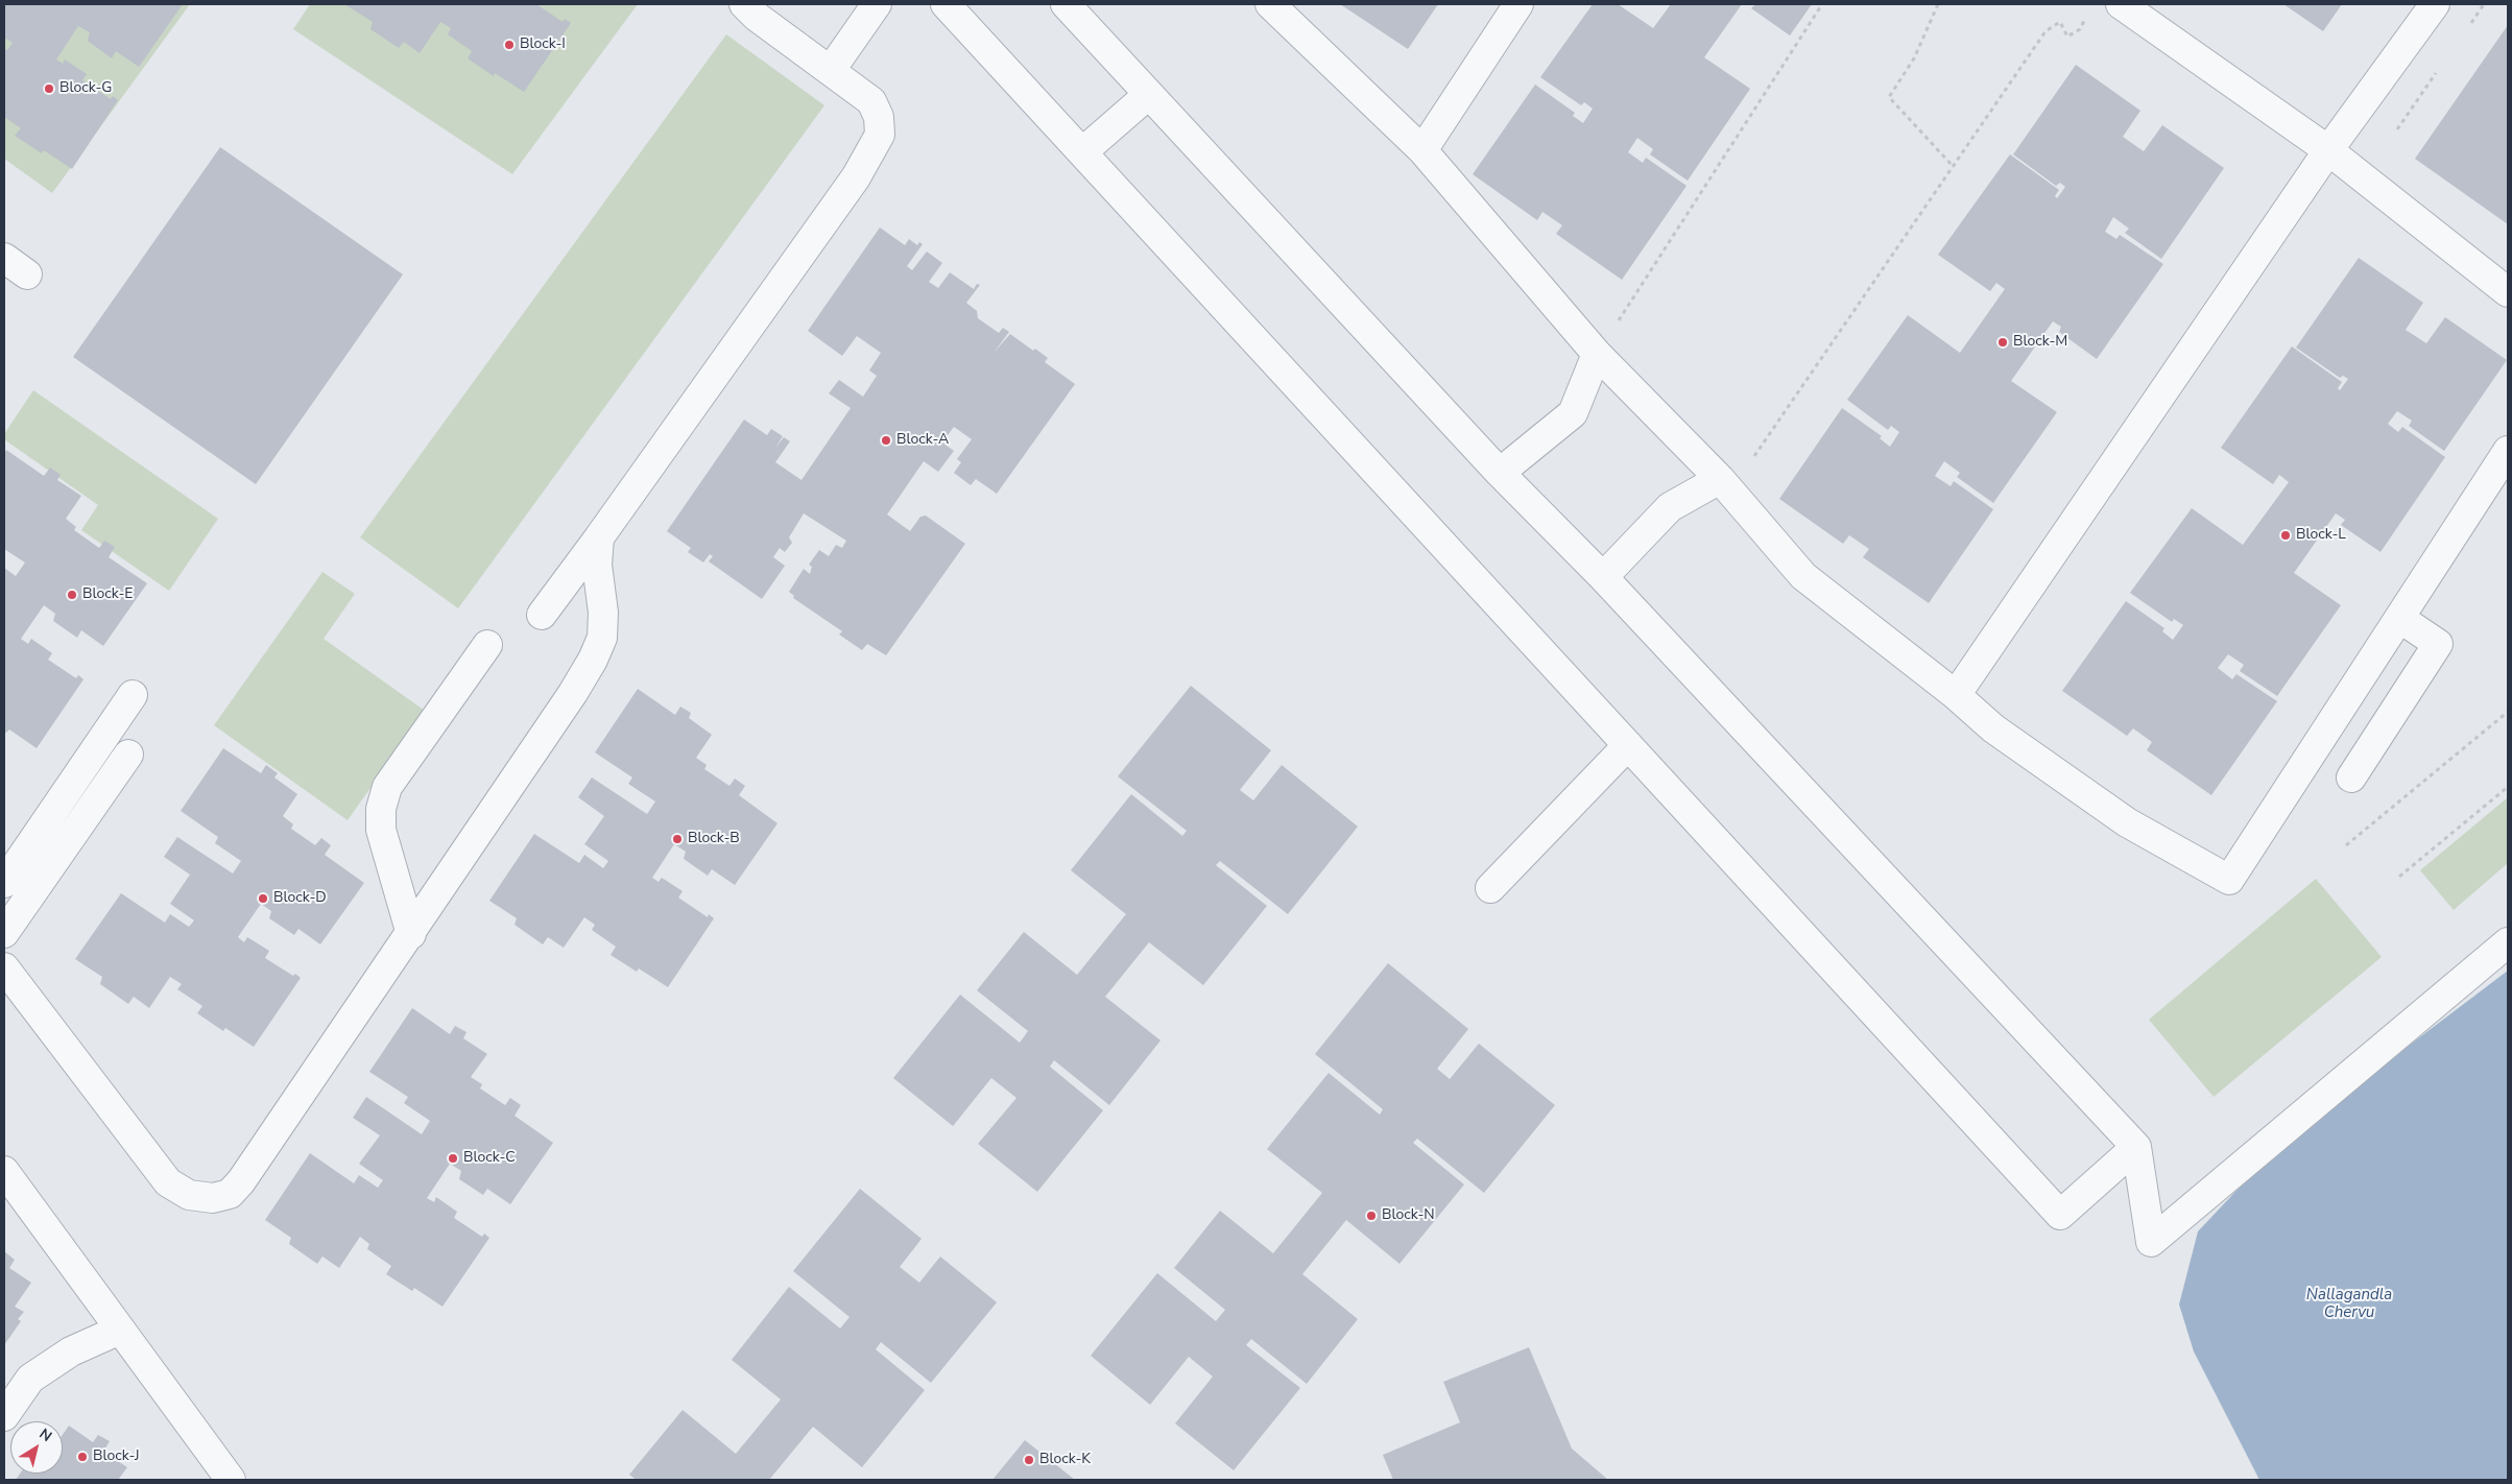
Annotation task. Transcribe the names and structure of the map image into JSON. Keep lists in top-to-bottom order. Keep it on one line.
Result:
{"water":["Nallagandla Chervu"],"places":["Block-I","Block-G","Block-M","Block-A","Block-L","Block-E","Block-B","Block-D","Block-C","Block-N","Block-J","Block-K"],"north":"top right"}
